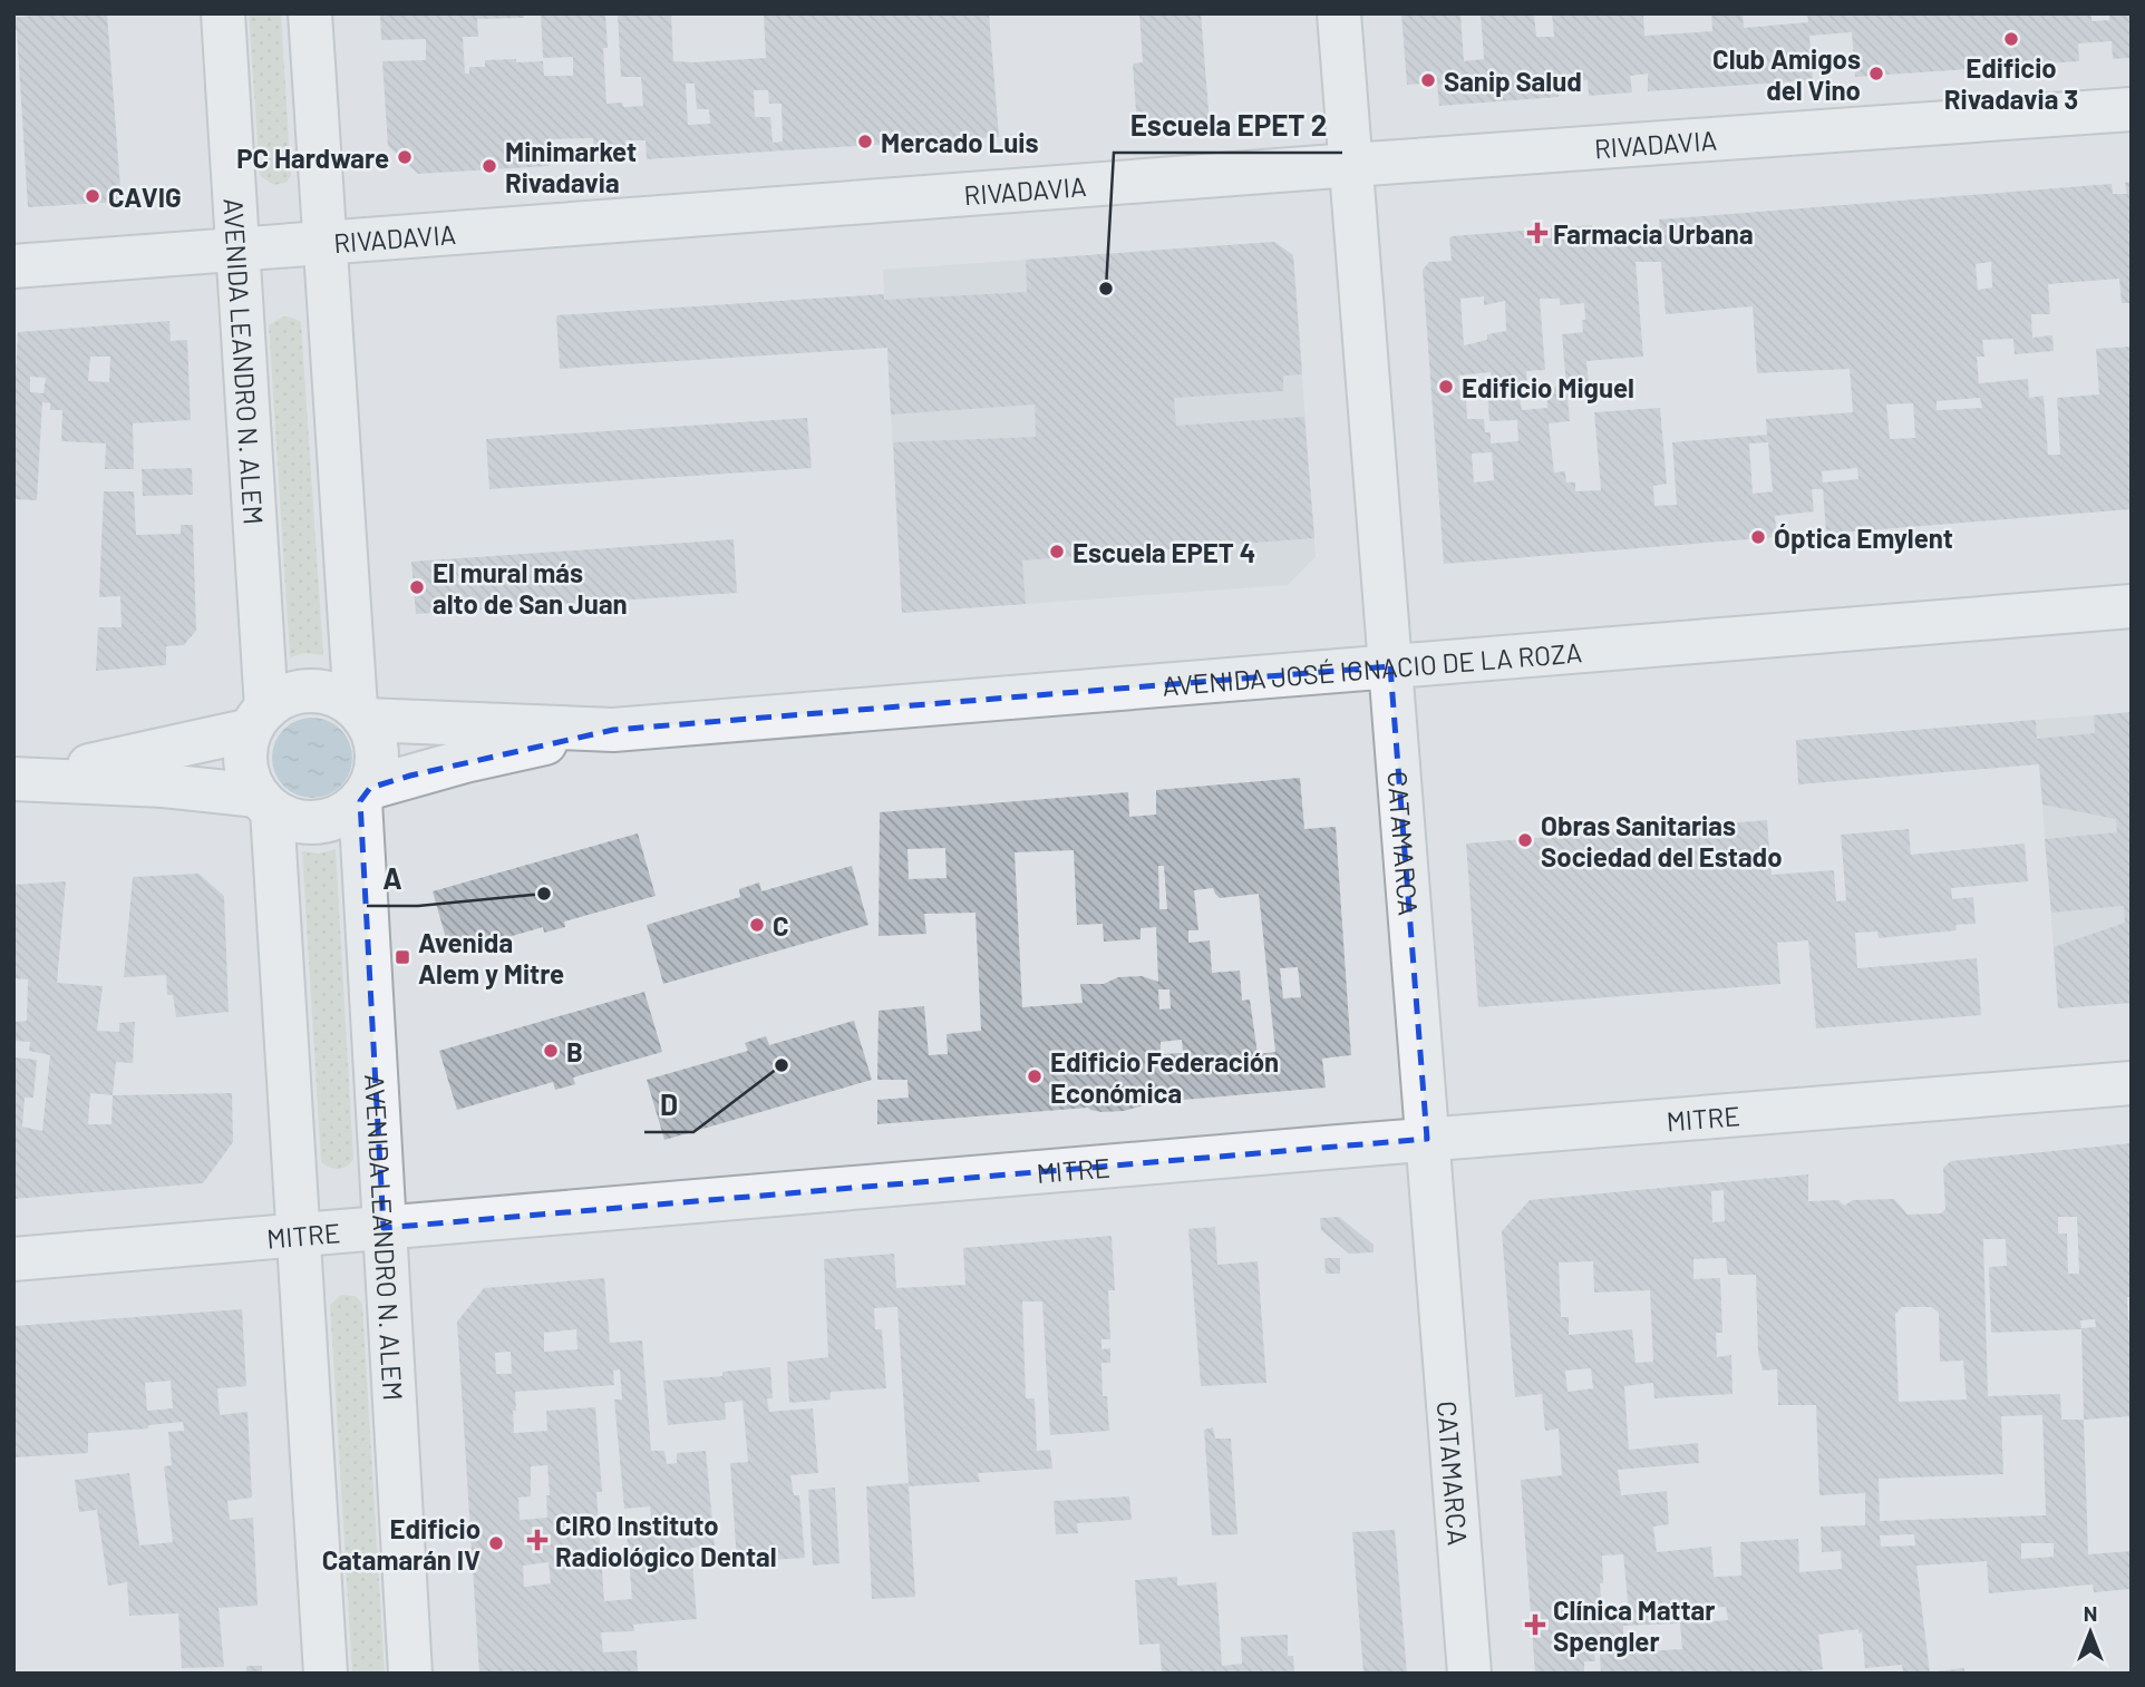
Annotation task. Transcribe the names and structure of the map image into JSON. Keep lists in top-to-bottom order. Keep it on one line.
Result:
{"streets":{"street":["RIVADAVIA","AVENIDA LEANDRO N. ALEM","AVENIDA JOSÉ IGNACIO DE LA ROZA","CATAMARCA","MITRE"]},"crossings":[["RIVADAVIA","AVENIDA LEANDRO N. ALEM"],["RIVADAVIA","CATAMARCA"],["AVENIDA LEANDRO N. ALEM","AVENIDA JOSÉ IGNACIO DE LA ROZA"],["AVENIDA LEANDRO N. ALEM","MITRE"],["AVENIDA JOSÉ IGNACIO DE LA ROZA","CATAMARCA"],["CATAMARCA","MITRE"]],"places":{"other":["Edificio Rivadavia 3","Club Amigos del Vino","Sanip Salud","Mercado Luis","PC Hardware","Minimarket Rivadavia","CAVIG","Escuela EPET 2","Edificio Miguel","Óptica Emylent","Escuela EPET 4","El mural más alto de San Juan","Obras Sanitarias Sociedad del Estado","A","C","B","D","Edificio Federación Económica","Edificio Catamarán IV"],"health":["Farmacia Urbana","CIRO Instituto Radiológico Dental","Clínica Mattar Spengler"],"transit":["Avenida Alem y Mitre"]},"north":"top"}
